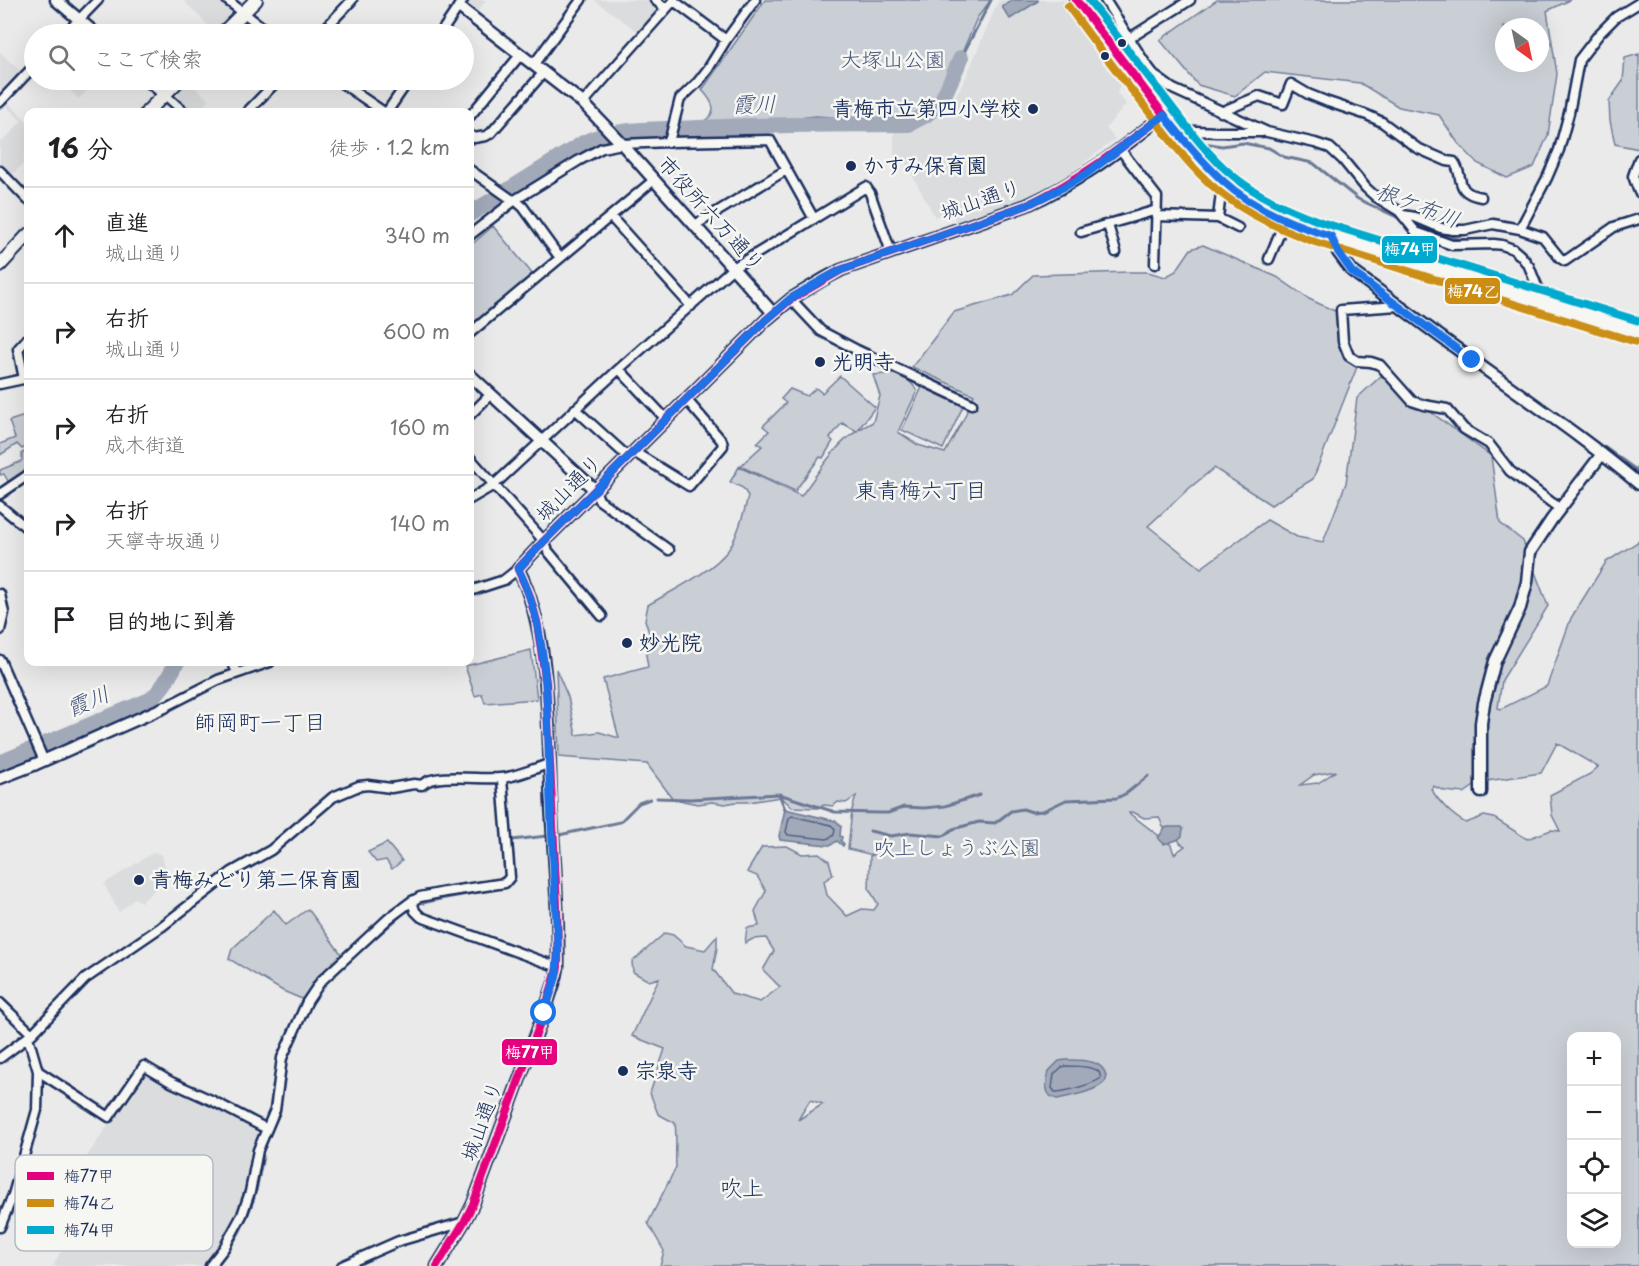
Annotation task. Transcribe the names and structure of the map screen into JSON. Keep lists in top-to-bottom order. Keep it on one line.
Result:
{"streets":{"street":["城山通り","市役所六万通り"]},"crossings":[["城山通り","市役所六万通り"]],"districts":["東青梅六丁目","師岡町一丁目","吹上"],"water":["霞川","根ケ布川"],"parks":["大塚山公園","吹上しょうぶ公園"],"places":["青梅市立第四小学校","かすみ保育園","光明寺","妙光院","青梅みどり第二保育園","宗泉寺"],"lines":["transit line 梅77甲","transit line 梅74甲","transit line 梅74乙"],"legend":["梅77甲","梅74乙","梅74甲"],"north":"bottom right","page":{"search":"ここで検索","heading":["16 分","徒歩 · 1.2 km"],"list":[["直進","城山通り","340 m"],["右折","城山通り","600 m"],["右折","成木街道","160 m"],["右折","天寧寺坂通り","140 m"],"目的地に到着"],"map_buttons":["+","−"]}}
